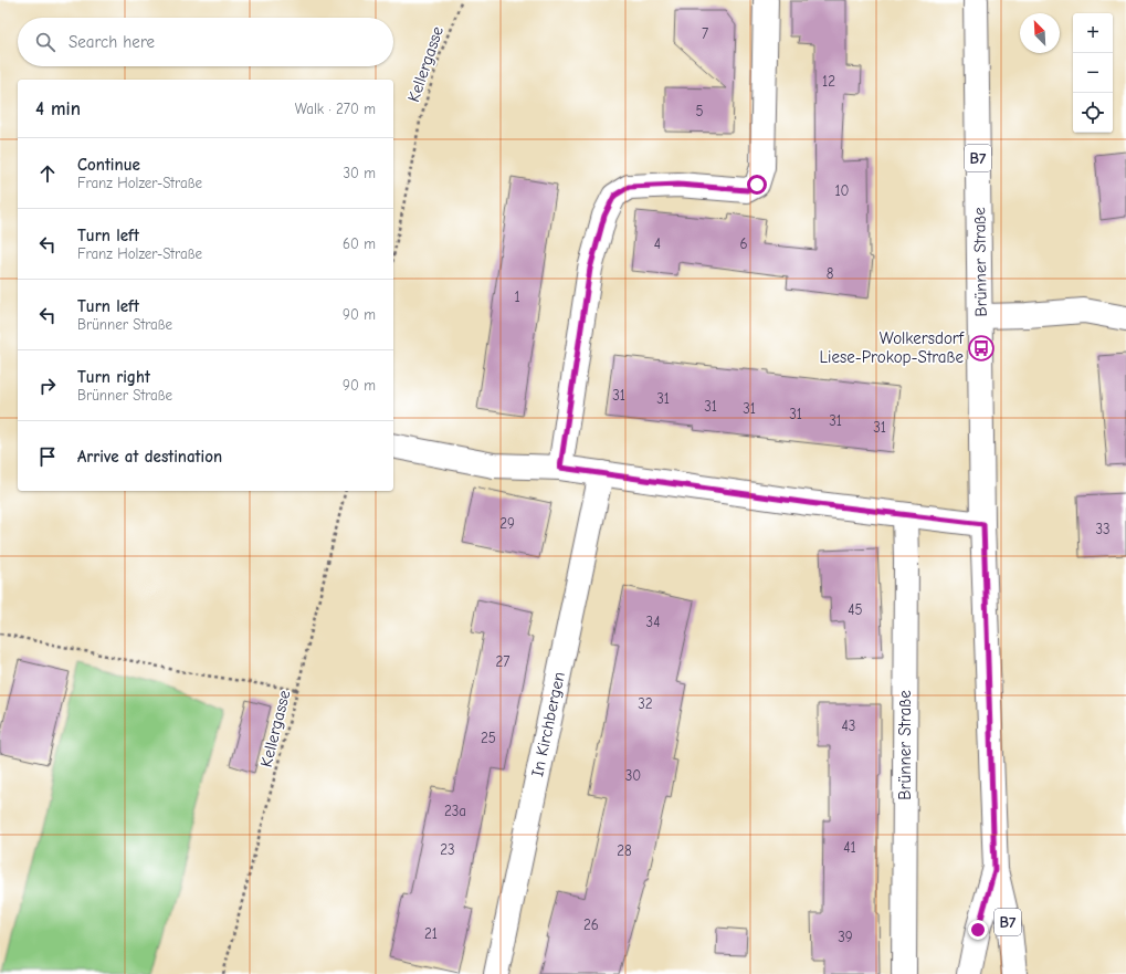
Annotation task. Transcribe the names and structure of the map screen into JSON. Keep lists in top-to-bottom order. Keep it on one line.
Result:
{"streets":{"street":["B7","Brünner Straße","In Kirchbergen"],"path":["Kellergasse"]},"places":{"bus stop":["Wolkersdorf Liese-Prokop-Straße"]},"house_numbers":["7","12","5","10","4","6","8","1","31","31","31","31","31","31","31","29","33","45","34","27","32","43","25","30","23a","41","23","28","26","21","39"],"north":"top left","page":{"map_buttons":["+","−"],"search":"Search here","heading":["4 min","Walk · 270 m"],"list":[["Continue","Franz Holzer-Straße","30 m"],["Turn left","Franz Holzer-Straße","60 m"],["Turn left","Brünner Straße","90 m"],["Turn right","Brünner Straße","90 m"],"Arrive at destination"]}}
